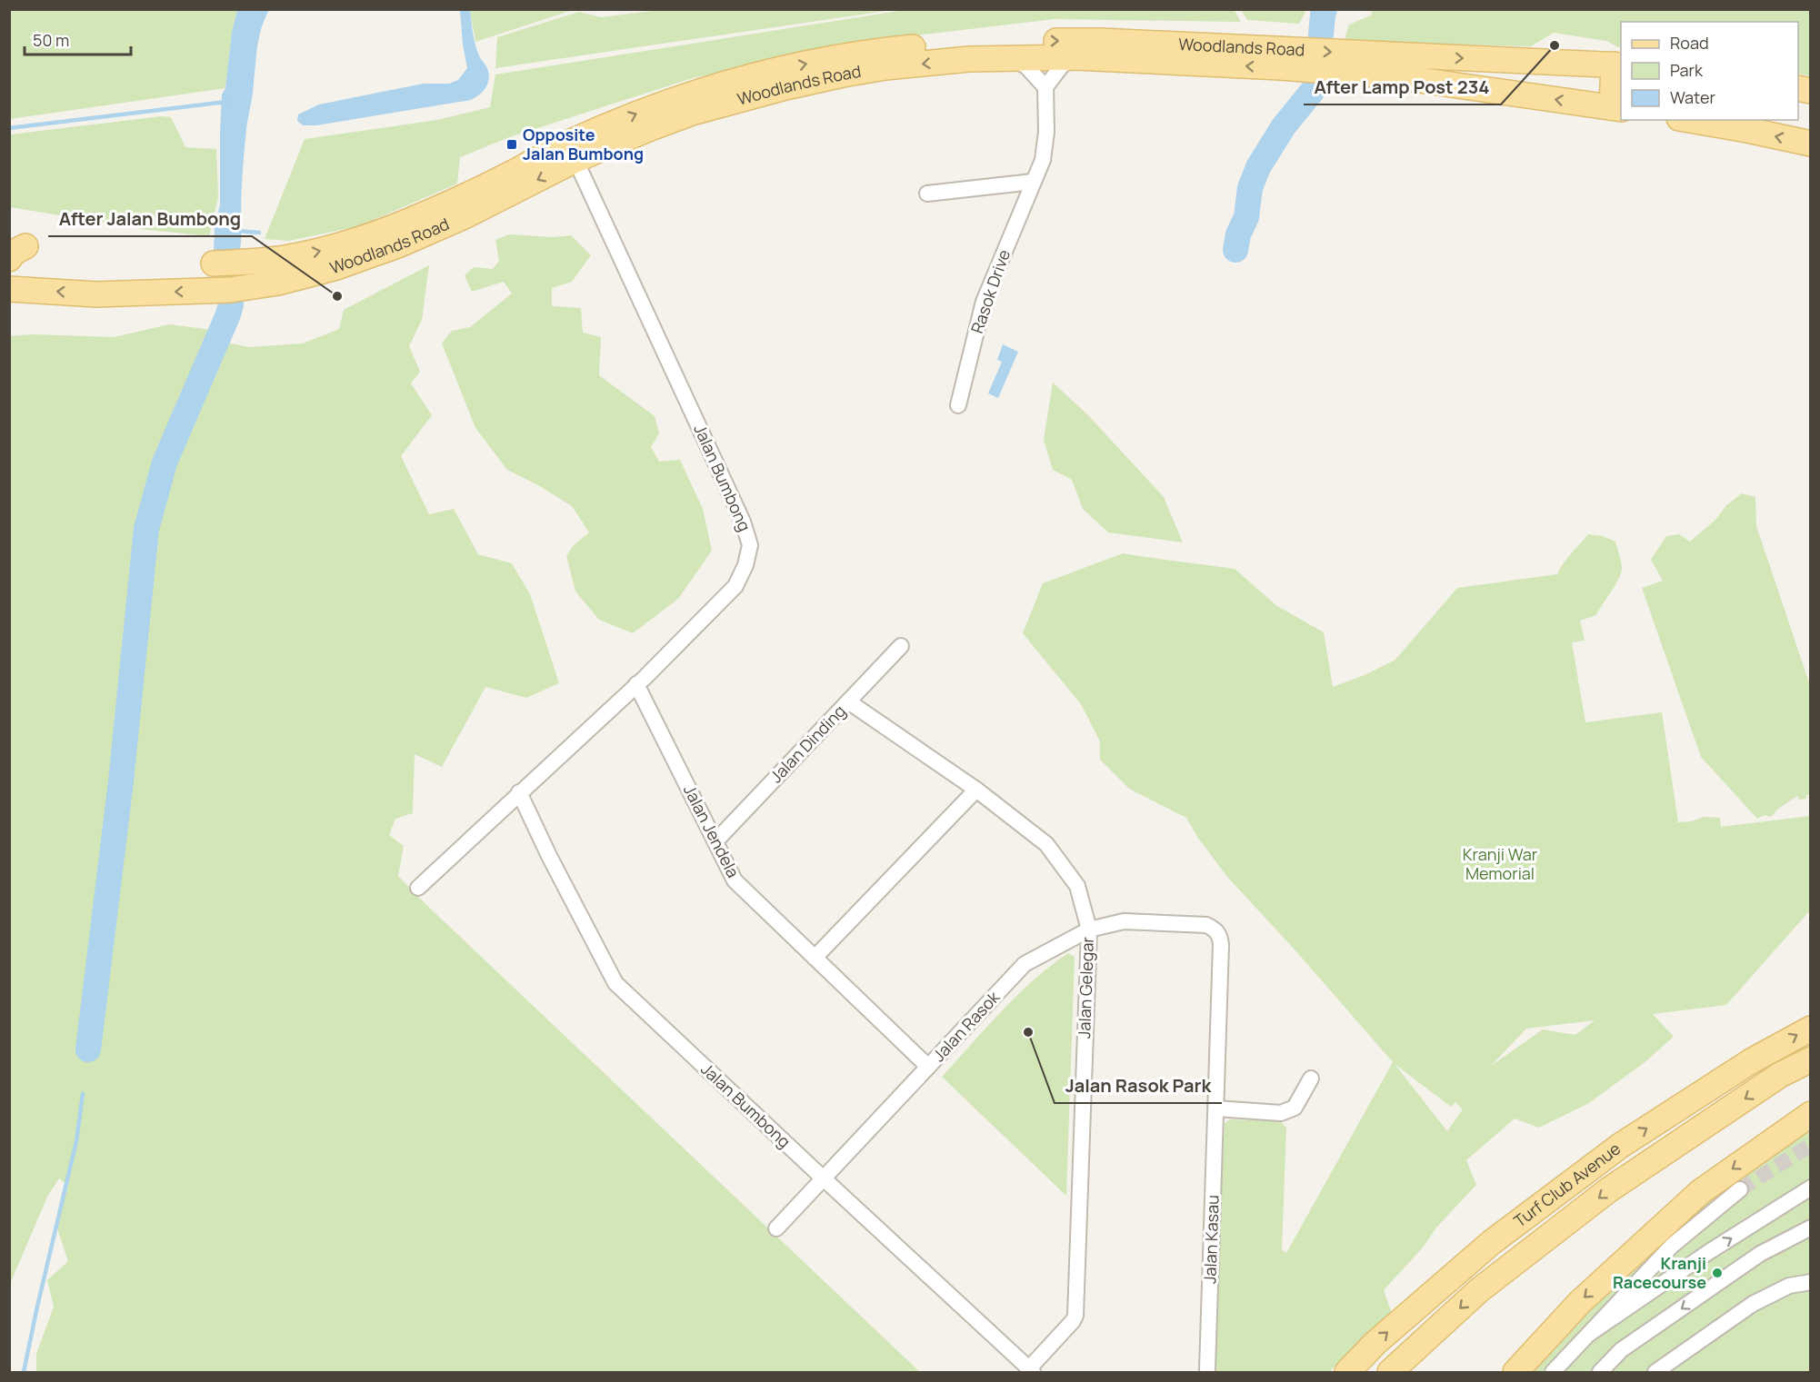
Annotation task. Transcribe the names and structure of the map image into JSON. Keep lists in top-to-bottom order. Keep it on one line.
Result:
{"streets":{"main road":["Woodlands Road","Turf Club Avenue"],"street":["Rasok Drive","Jalan Bumbong","Jalan Dinding","Jalan Jendela","Jalan Gelegar","Jalan Rasok","Jalan Kasau"]},"crossings":[["Woodlands Road","Jalan Bumbong"],["Jalan Bumbong","Jalan Jendela"],["Jalan Bumbong","Jalan Gelegar"],["Jalan Bumbong","Jalan Rasok"],["Jalan Dinding","Jalan Jendela"],["Jalan Dinding","Jalan Gelegar"],["Jalan Jendela","Jalan Rasok"],["Jalan Gelegar","Jalan Rasok"],["Jalan Rasok","Jalan Kasau"]],"parks":["Kranji War Memorial"],"places":{"other":["After Lamp Post 234","After Jalan Bumbong","Jalan Rasok Park","Kranji Racecourse"],"transit":["Opposite Jalan Bumbong"]},"legend":["Road","Park","Water"],"scale_bar":"50 m"}
